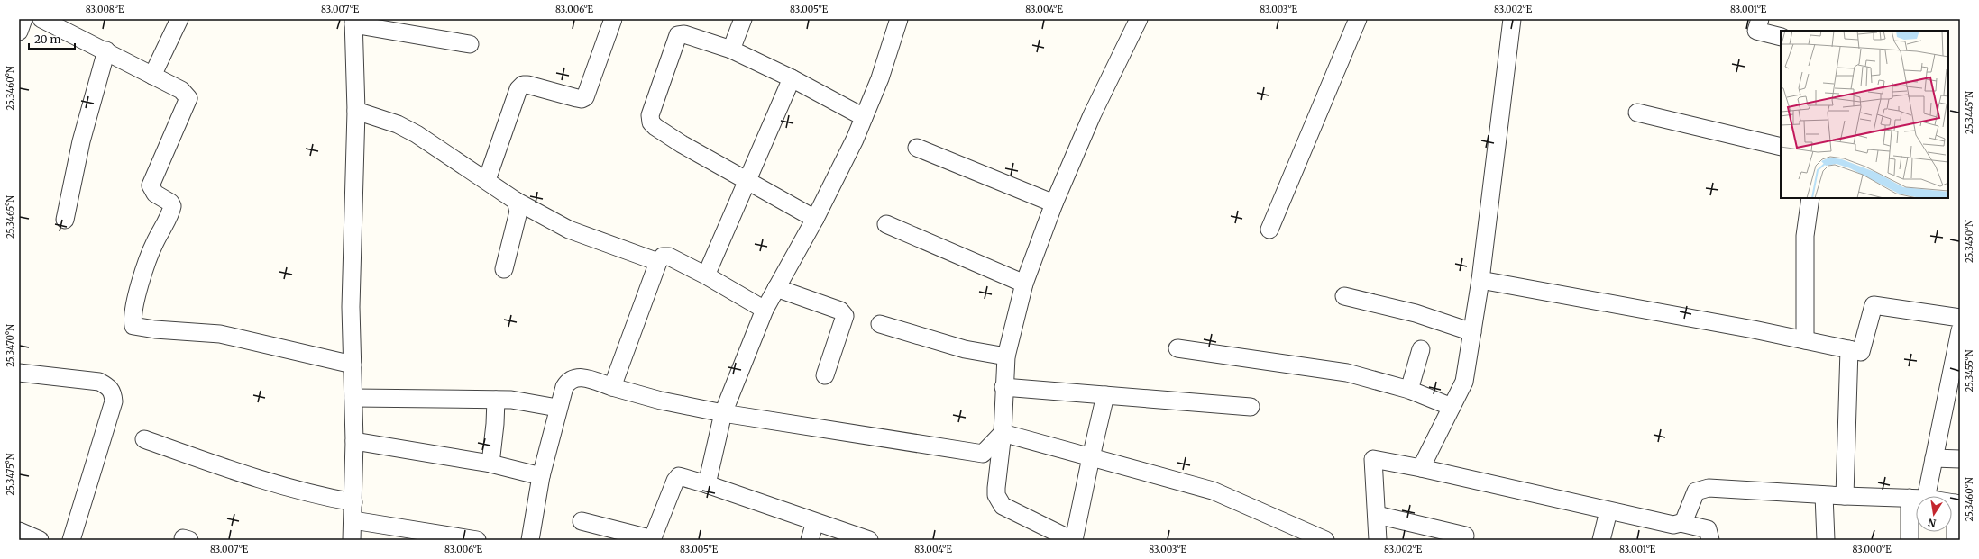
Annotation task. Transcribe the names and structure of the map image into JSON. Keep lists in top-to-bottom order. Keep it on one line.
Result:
{"scale_bar":"20 m","north":"bottom","coordinates":["83.008°E","83.007°E","83.006°E","83.005°E","83.004°E","83.003°E","83.002°E","83.001°E","25.3460°N","25.3445°N","25.3465°N","25.3450°N","25.3470°N","25.3455°N","25.3475°N","83.000°E"]}
